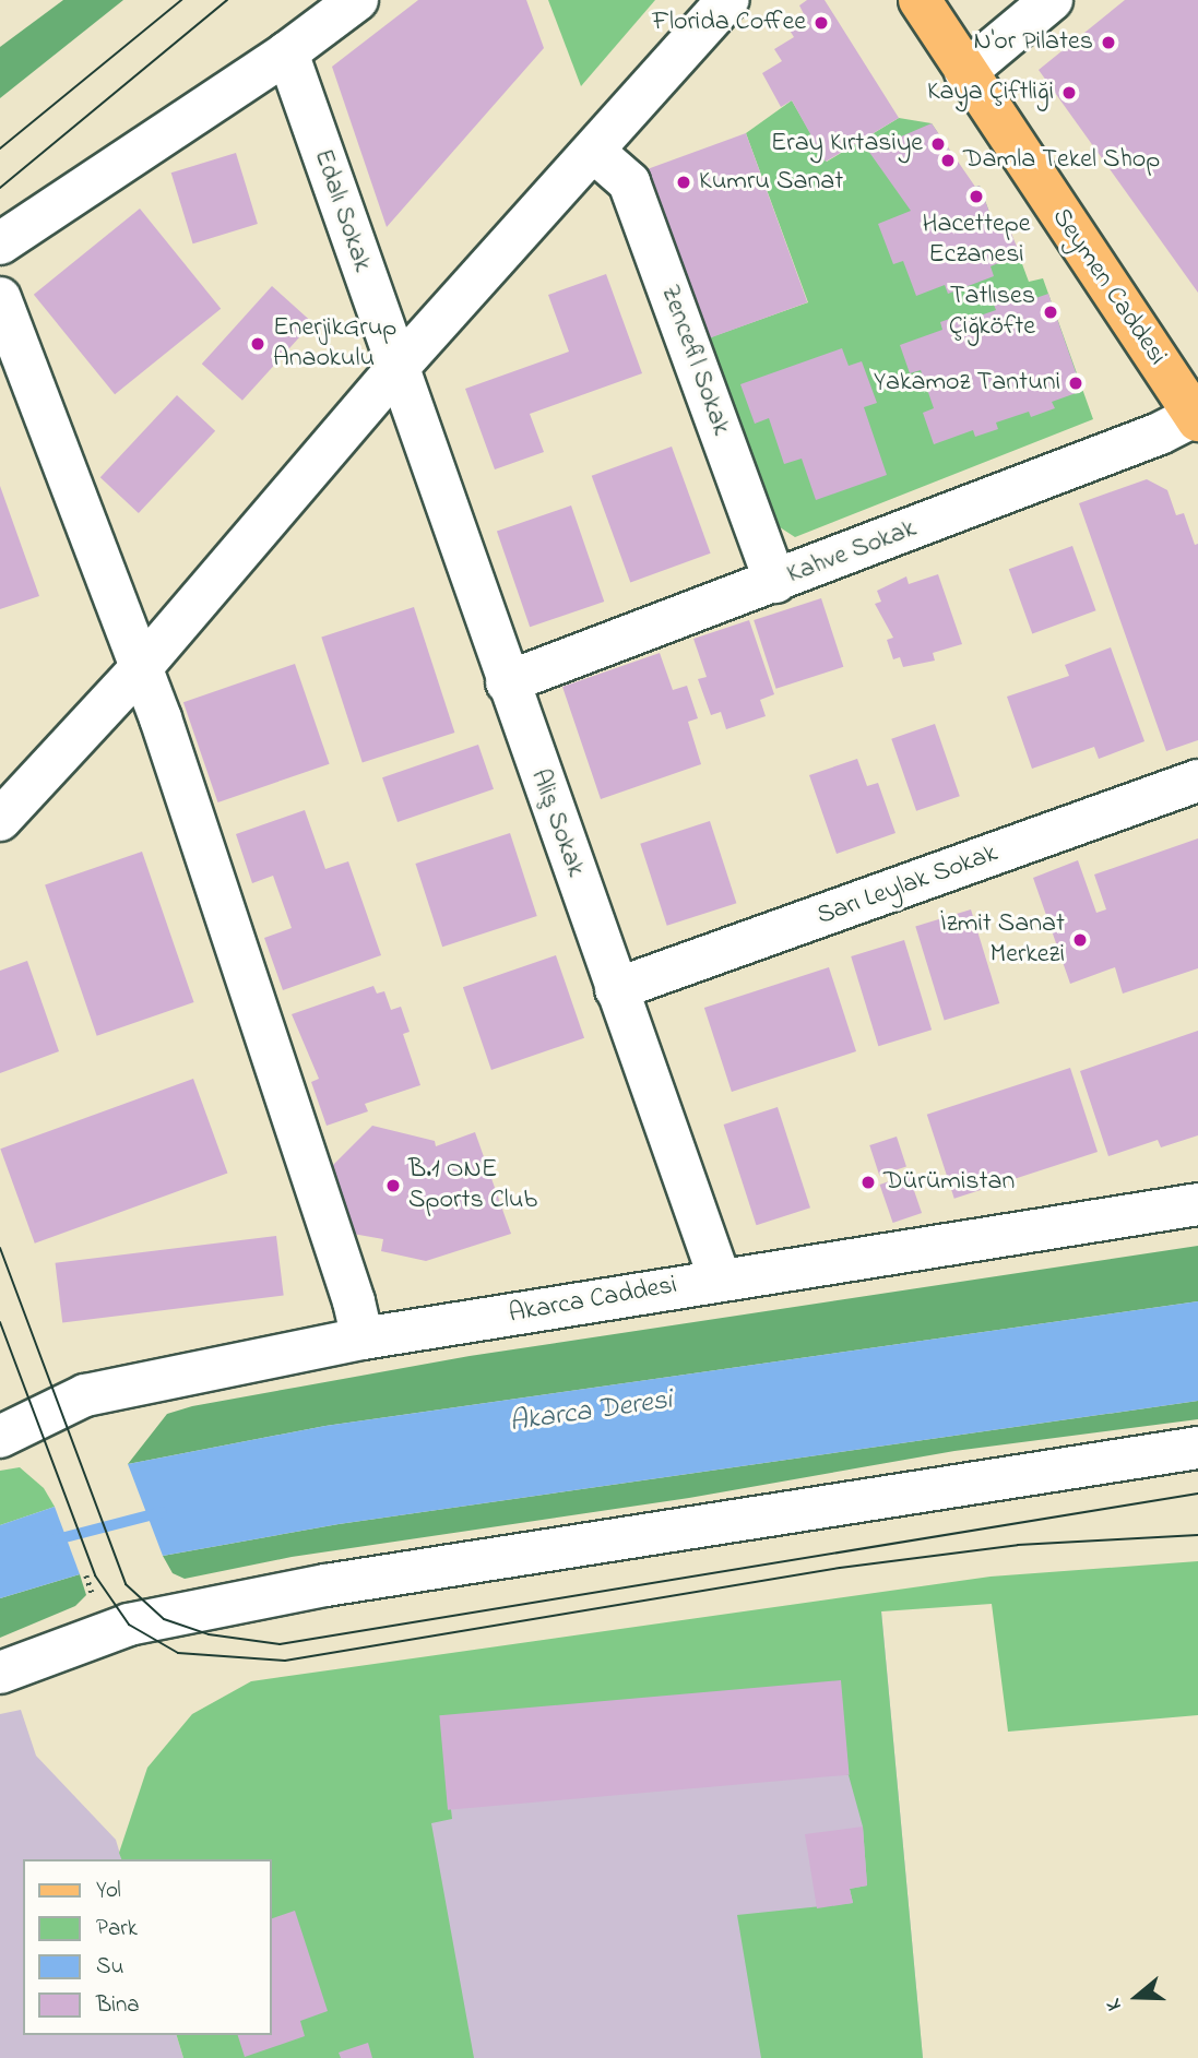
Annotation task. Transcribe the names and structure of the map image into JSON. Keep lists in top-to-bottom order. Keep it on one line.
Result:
{"streets":{"main road":["Seymen Caddesi"],"street":["Edalı Sokak","Zencefil Sokak","Kahve Sokak","Aliş Sokak","Sarı Leylak Sokak","Akarca Caddesi"]},"crossings":[["Edalı Sokak","Aliş Sokak"],["Seymen Caddesi","Kahve Sokak"],["Zencefil Sokak","Kahve Sokak"],["Kahve Sokak","Aliş Sokak"],["Aliş Sokak","Sarı Leylak Sokak"],["Aliş Sokak","Akarca Caddesi"]],"water":["Akarca Deresi"],"places":["Florida Coffee","N'or Pilates","Kaya Çiftliği","Eray Kırtasiye","Damla Tekel Shop","Kumru Sanat","Hacettepe Eczanesi","Tatlıses Çiğköfte","EnerjikGrup Anaokulu","Yakamoz Tantuni","İzmit Sanat Merkezi","Dürümistan","B.1 ONE Sports Club"],"legend":["Yol","Park","Su","Bina"],"north":"left"}
